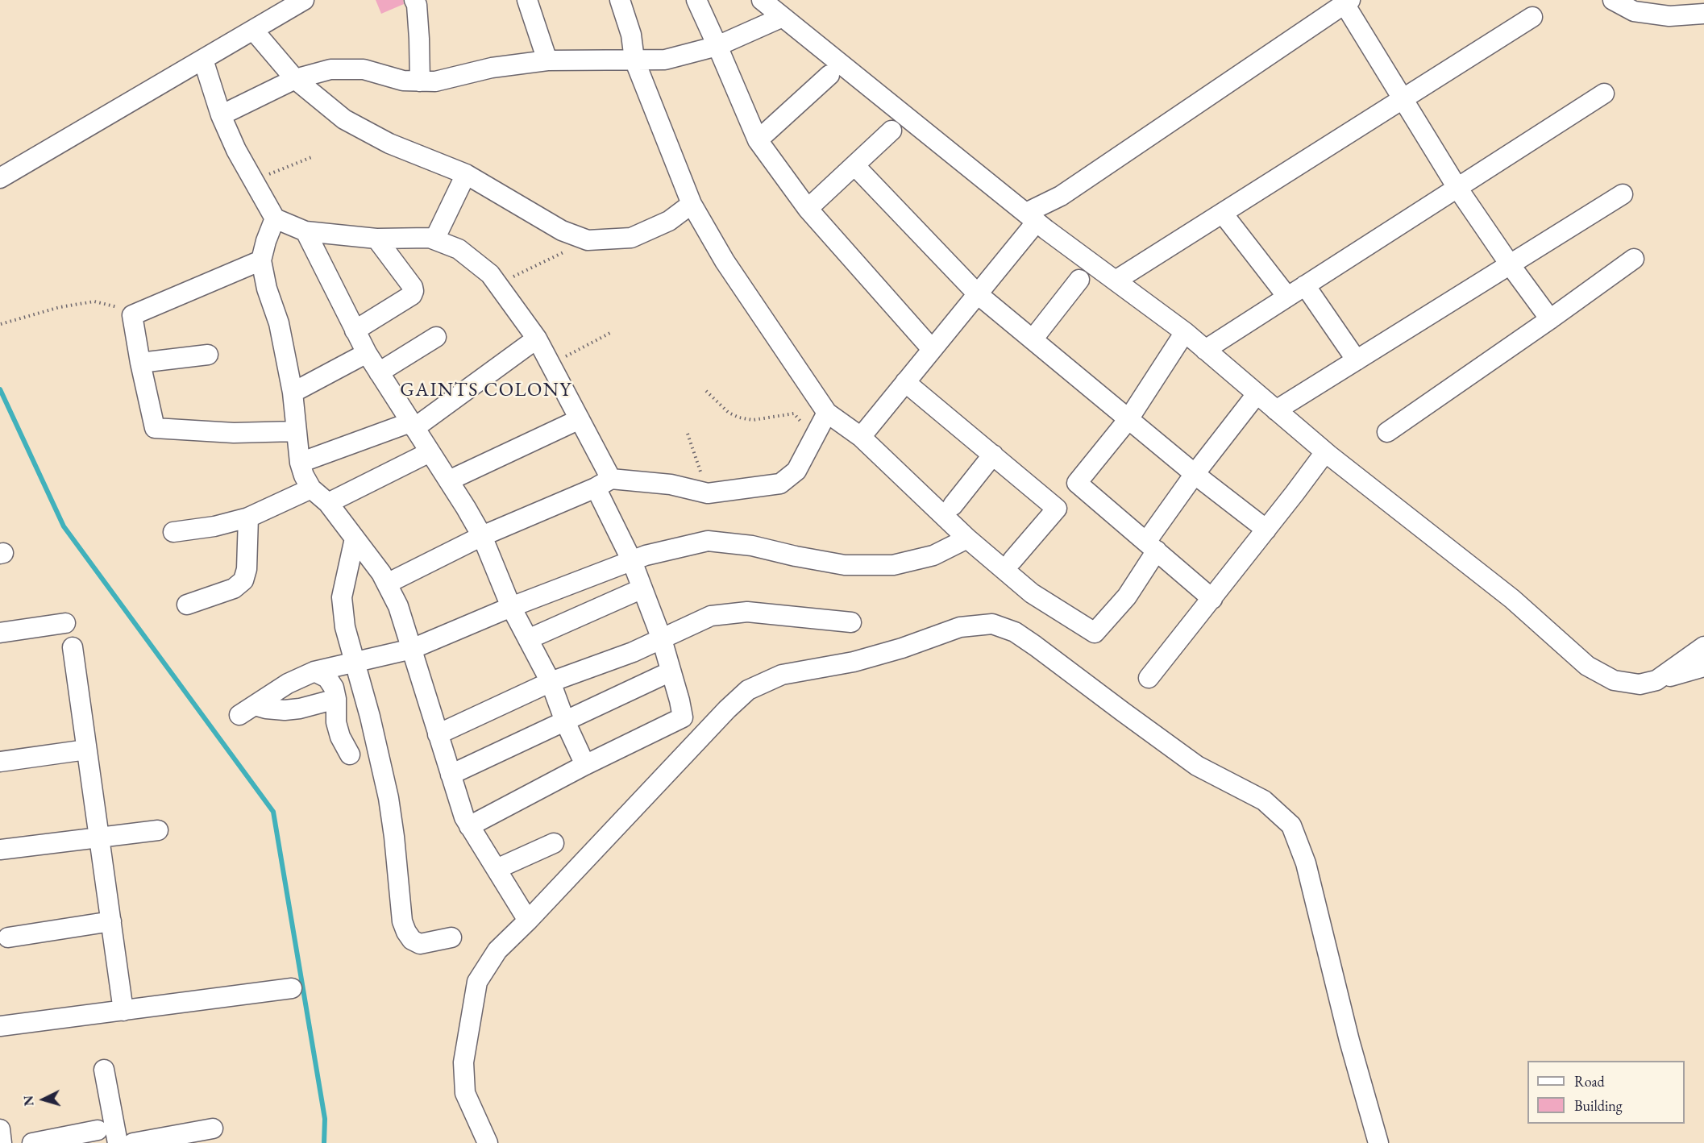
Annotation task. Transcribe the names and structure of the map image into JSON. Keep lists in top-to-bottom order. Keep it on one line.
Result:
{"districts":["GAINTS COLONY"],"legend":["Road","Building"],"north":"left"}
